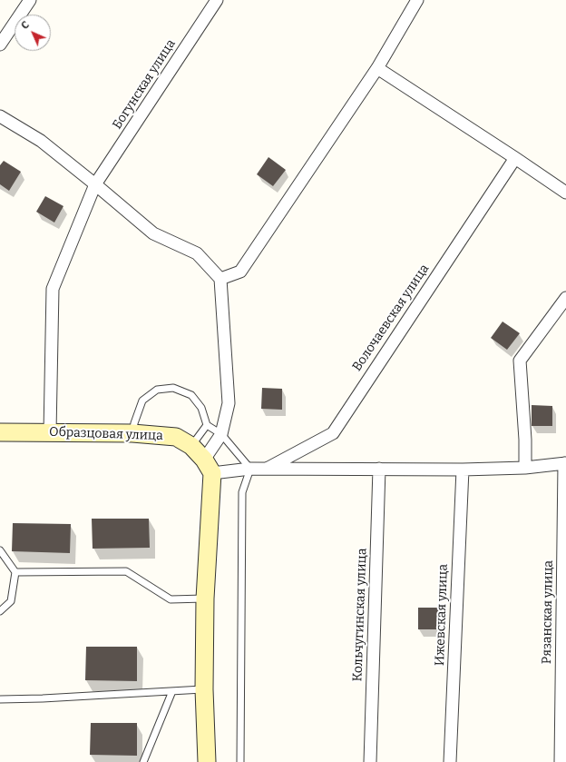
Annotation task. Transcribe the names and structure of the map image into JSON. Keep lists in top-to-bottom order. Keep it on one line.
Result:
{"streets":{"main road":["Образцовая улица"],"street":["Богунская улица","Волочаевская улица","Рязанская улица","Кольчугинская улица","Ижевская улица"]},"crossings":[["Богунская улица","Образцовая улица"]],"north":"top left"}
